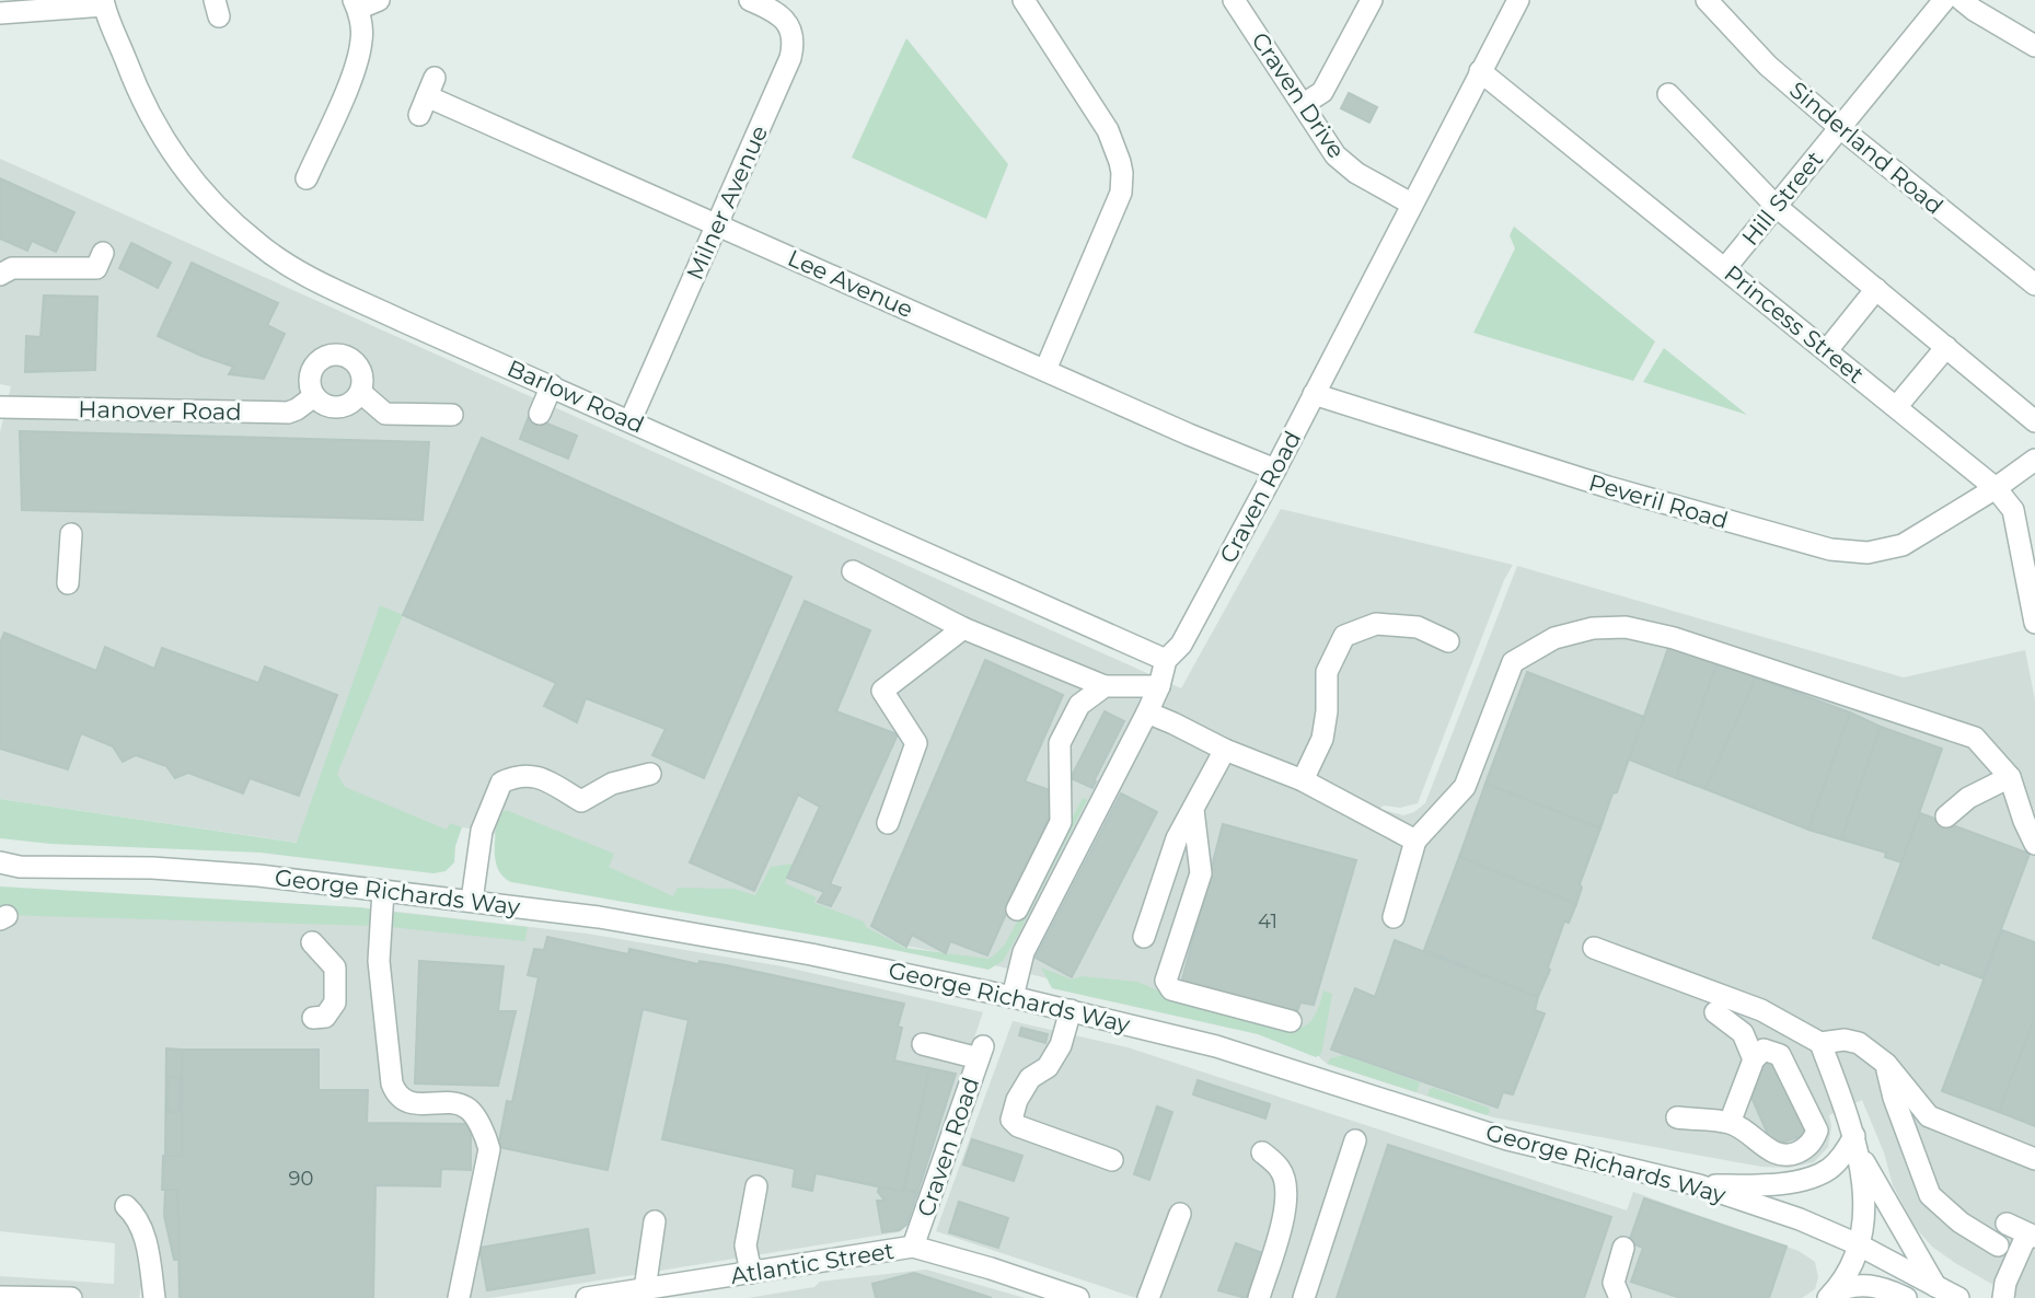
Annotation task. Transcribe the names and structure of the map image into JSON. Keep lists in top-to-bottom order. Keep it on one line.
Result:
{"streets":{"street":["Craven Drive","Sinderland Road","Hill Street","Milner Avenue","Lee Avenue","Princess Street","Barlow Road","Hanover Road","Craven Road","Peveril Road","George Richards Way","Atlantic Street"]},"crossings":[["Craven Drive","Craven Road"],["Sinderland Road","Hill Street"],["Hill Street","Princess Street"],["Milner Avenue","Lee Avenue"],["Milner Avenue","Barlow Road"],["Lee Avenue","Craven Road"],["Princess Street","Craven Road"],["Princess Street","Peveril Road"],["Barlow Road","Craven Road"],["Craven Road","Peveril Road"],["Craven Road","George Richards Way"],["Craven Road","Atlantic Street"]],"house_numbers":["41","90"]}
